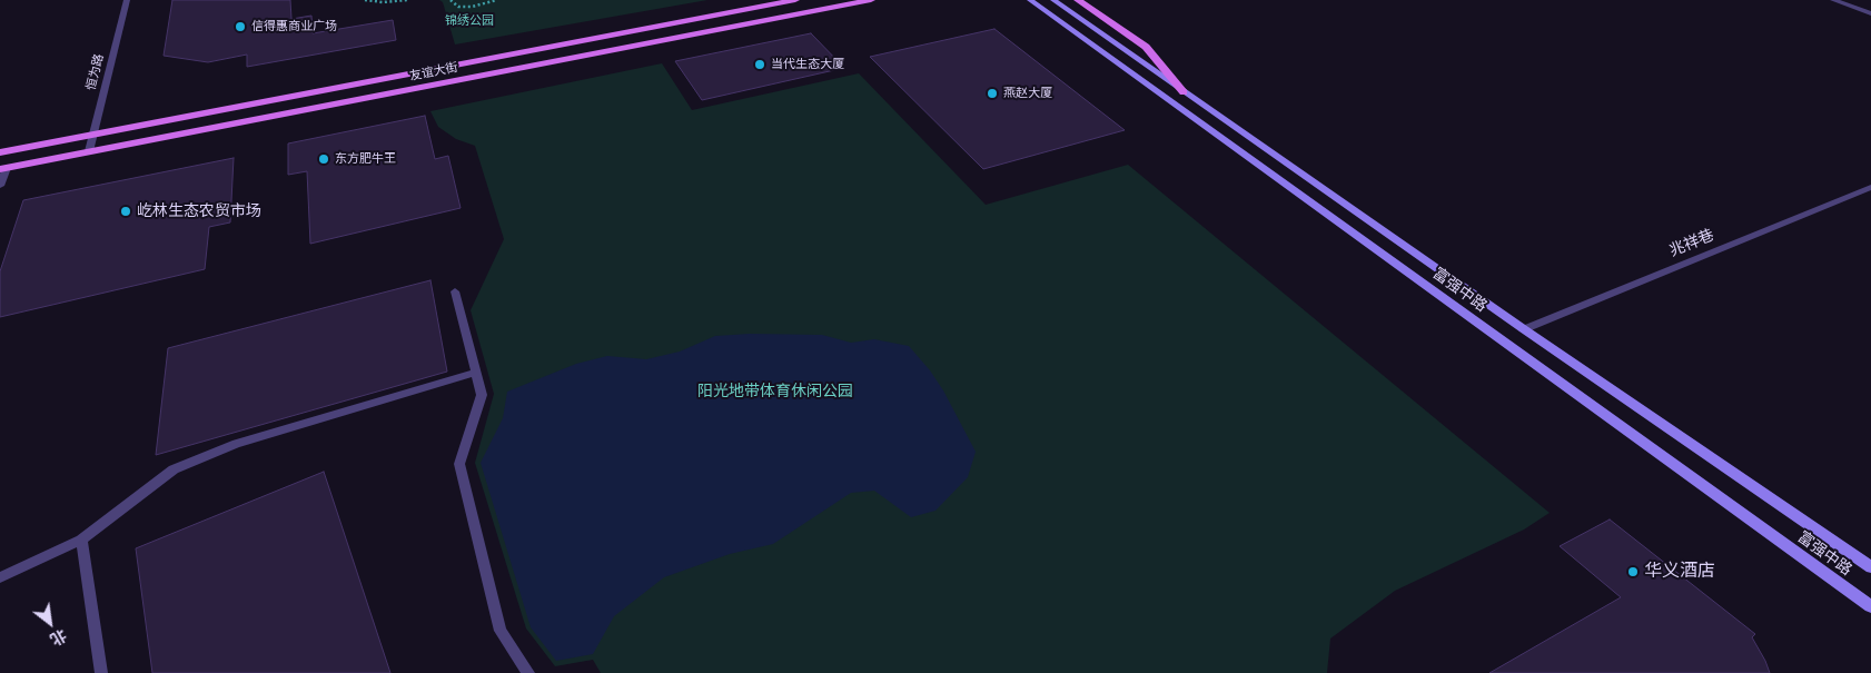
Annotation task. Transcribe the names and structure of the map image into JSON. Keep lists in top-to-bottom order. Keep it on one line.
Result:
{"streets":{"main road":["友谊大街","富强中路"],"street":["恒为路","兆祥巷"]},"crossings":[["恒为路","友谊大街"],["兆祥巷","富强中路"]],"parks":["锦绣公园","阳光地带体育休闲公园"],"places":["信得惠商业广场","当代生态大厦","燕赵大厦","东方肥牛王","屹林生态农贸市场","华义酒店"],"north":"bottom right"}
